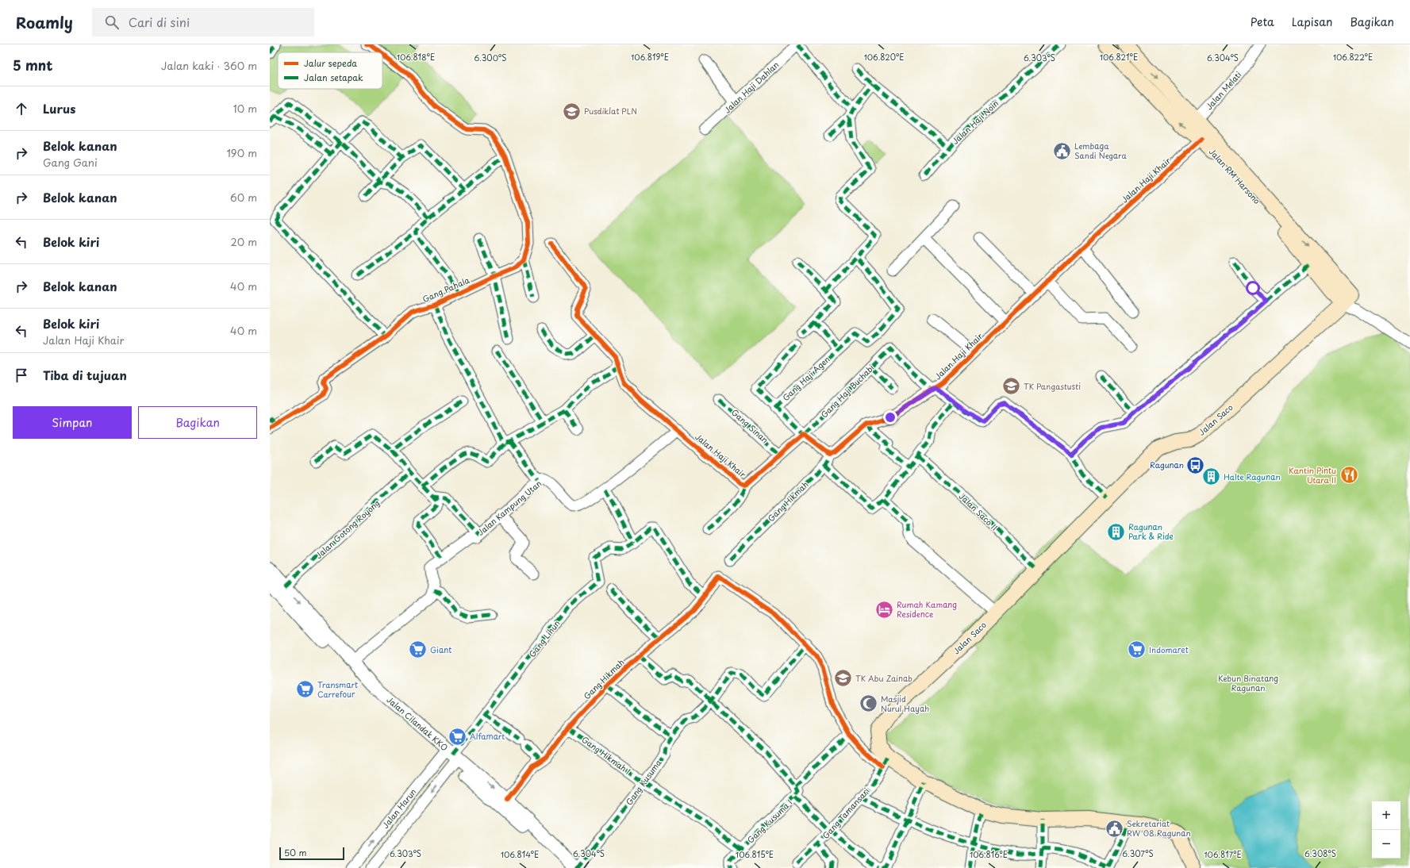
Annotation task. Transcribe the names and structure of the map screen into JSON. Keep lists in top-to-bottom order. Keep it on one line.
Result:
{"streets":{"main road":["Jalan RM Harsono","Jalan Saco"],"street":["Jalan Haji Dahlan","Jalan Melati","Jalan Haji Noin","Jalan Haji Khair","Gang Pahala","Gang Haji Agen","Gang Haji Buchabi","Gang Sinan","Gang Hikmah","Jalan Kampung Utan","Jalan Saco II","Jalan Gotong Royong","Gang Lihun","Jalan Cilandak KKO","Gang Hikmah I","Gang Kusuma","Jalan Harun","Gang Tamansari","Gang Kusuma I"]},"crossings":[["Jalan Melati","Jalan RM Harsono"],["Jalan RM Harsono","Jalan Haji Khair"],["Jalan RM Harsono","Jalan Saco"],["Jalan Haji Khair","Gang Haji Buchabi"],["Jalan Haji Khair","Gang Sinan"],["Jalan Haji Khair","Gang Hikmah"],["Jalan Haji Khair","Jalan Kampung Utan"],["Jalan Saco","Jalan Saco II"],["Jalan Saco","Gang Tamansari"],["Gang Hikmah","Jalan Cilandak KKO"],["Gang Hikmah","Gang Hikmah I"],["Gang Hikmah","Gang Kusuma"],["Jalan Gotong Royong","Jalan Cilandak KKO"],["Gang Lihun","Jalan Cilandak KKO"],["Gang Lihun","Jalan Harun"],["Jalan Cilandak KKO","Gang Kusuma"],["Jalan Cilandak KKO","Jalan Harun"],["Gang Hikmah I","Gang Kusuma"],["Gang Hikmah I","Gang Kusuma I"]],"parks":["Kebun Binatang Ragunan"],"places":{"school or university":["Pusdiklat PLN","TK Pangastusti","TK Abu Zainab"],"public building":["Lembaga Sandi Negara","Sekretariat RW 08 Ragunan"],"bus stop":["Ragunan"],"restaurant":["Kantin Pintu Utara II"],"building":["Halte Ragunan","Ragunan Park & Ride"],"hotel":["Rumah Kamang Residence"],"supermarket":["Giant","Indomaret","Transmart Carrefour","Alfamart"],"mosque":["Masjid Nurul Hayah"]},"legend":["Jalur sepeda","Jalan setapak"],"scale_bar":"50 m","page":{"header":"Roamly","search":"Cari di sini","nav":["Peta","Lapisan","Bagikan"],"heading":["5 mnt","Jalan kaki · 360 m"],"list":[["Lurus","10 m"],["Belok kanan","Gang Gani","190 m"],["Belok kanan","60 m"],["Belok kiri","20 m"],["Belok kanan","40 m"],["Belok kiri","Jalan Haji Khair","40 m"],"Tiba di tujuan"],"buttons":["Simpan","Bagikan"],"map_buttons":["+","−"],"scale":"50 m"},"coordinates":["106.818°E","106.820°E","106.822°E","106.819°E","106.821°E","6.300°S","6.303°S","6.304°S","6.307°S","6.308°S","106.814°E","106.815°E","106.816°E","106.817°E"]}
